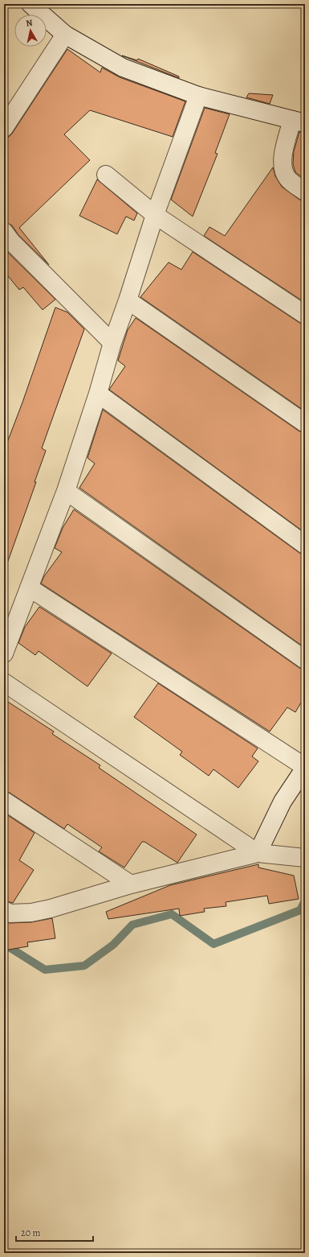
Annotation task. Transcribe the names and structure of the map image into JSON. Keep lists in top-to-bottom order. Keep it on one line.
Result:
{"scale_bar":"20 m","north":"top"}
